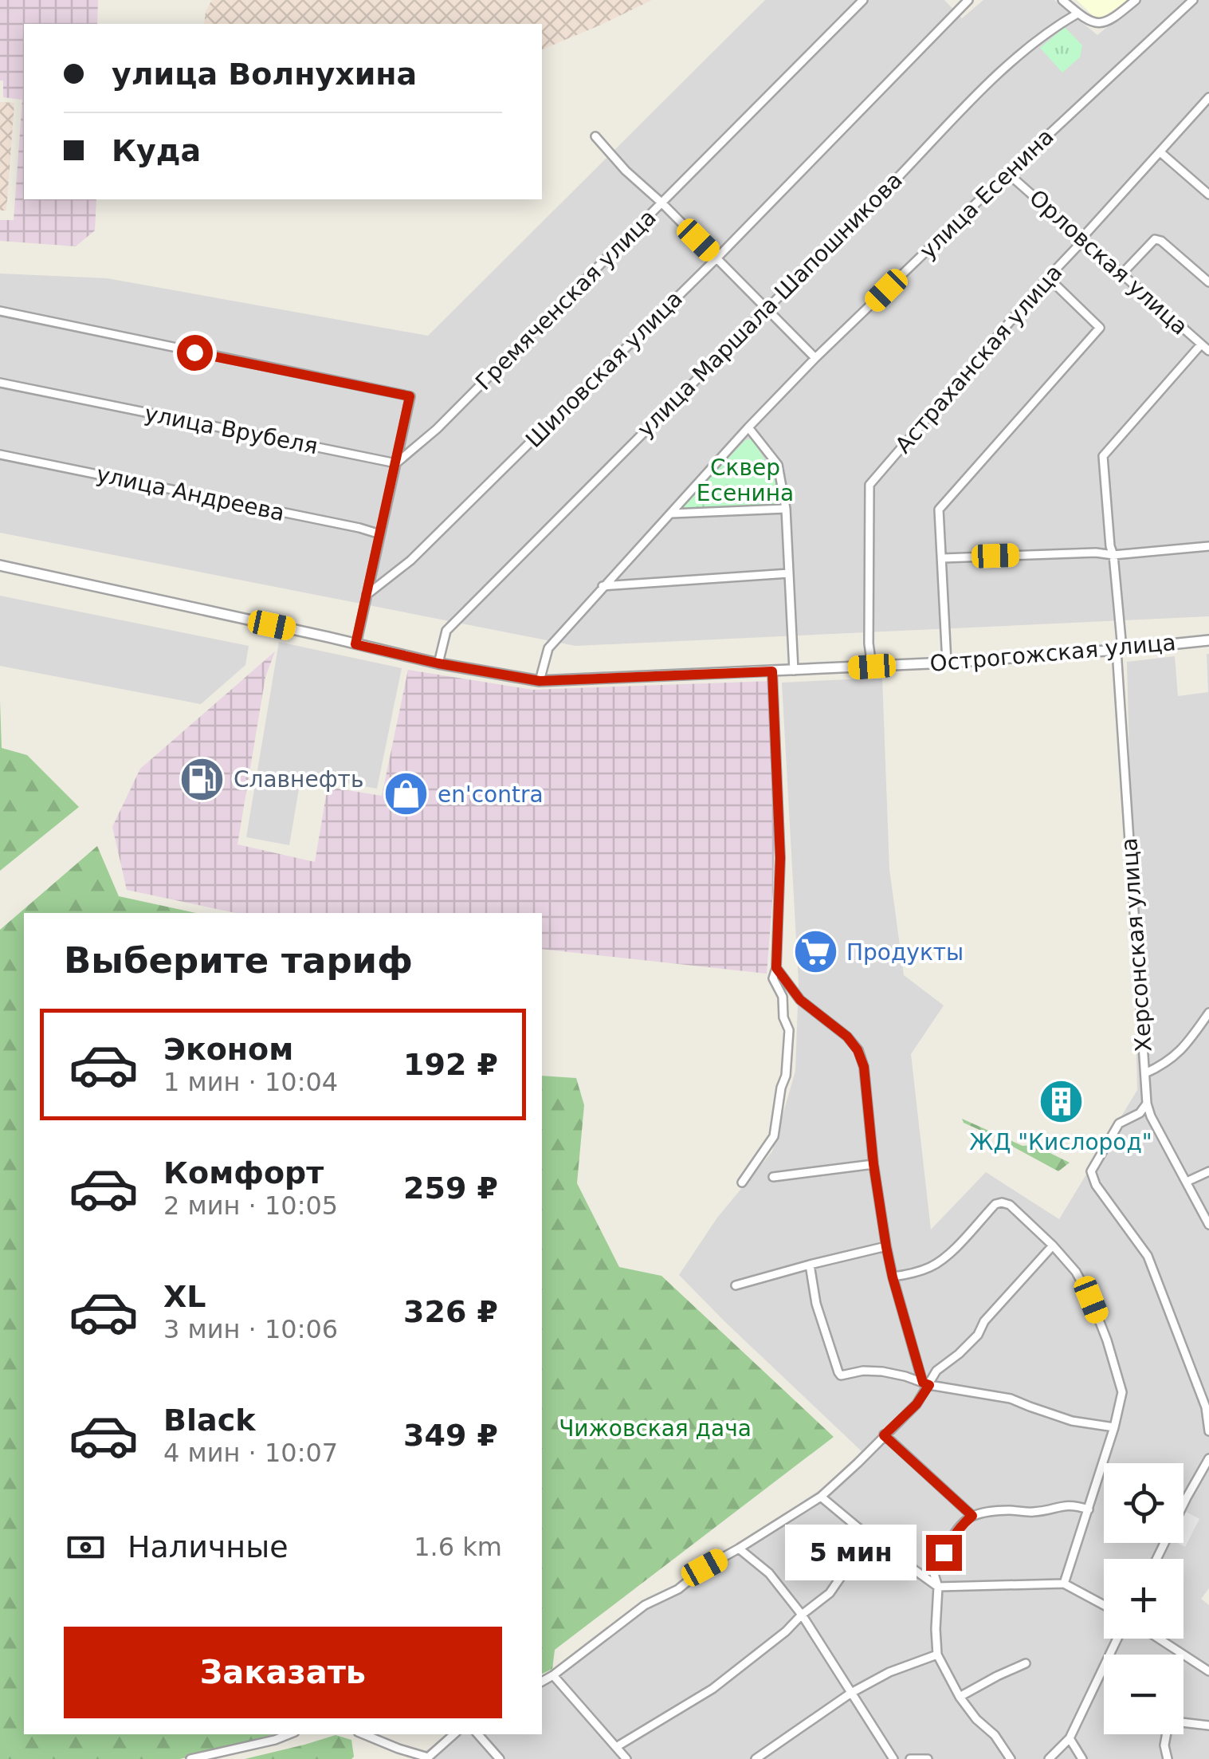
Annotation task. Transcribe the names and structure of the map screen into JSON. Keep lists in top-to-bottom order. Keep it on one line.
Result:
{"streets":{"street":["улица Есенина","Орловская улица","Гремяченская улица","улица Маршала Шапошникова","Астраханская улица","Шиловская улица","улица Врубеля","улица Андреева","Острогожская улица","Херсонская улица"]},"crossings":[["улица Есенина","Орловская улица"],["улица Есенина","Острогожская улица"],["Орловская улица","Астраханская улица"],["Орловская улица","Херсонская улица"],["Гремяченская улица","улица Врубеля"],["улица Маршала Шапошникова","Острогожская улица"],["Астраханская улица","Острогожская улица"],["Острогожская улица","Херсонская улица"]],"parks":["Сквер Есенина","Чижовская дача"],"places":{"fuel station":["Cлавнефть"],"shop":["en'contra"],"supermarket":["Продукты"],"building":["ЖД \"Кислород\""]},"page":{"banner":["улица Волнухина","Куда"],"heading":"Выберите тариф","list":[{"name":"Эконом","note":"1 мин · 10:04","value":"192 ₽"},{"name":"Комфорт","note":"2 мин · 10:05","value":"259 ₽"},{"name":"XL","note":"3 мин · 10:06","value":"326 ₽"},{"name":"Black","note":"4 мин · 10:07","value":"349 ₽"}],"map_buttons":["+","−"],"pay":["Наличные","1.6 km"],"bubble":"5 мин","buttons":"Заказать"}}
